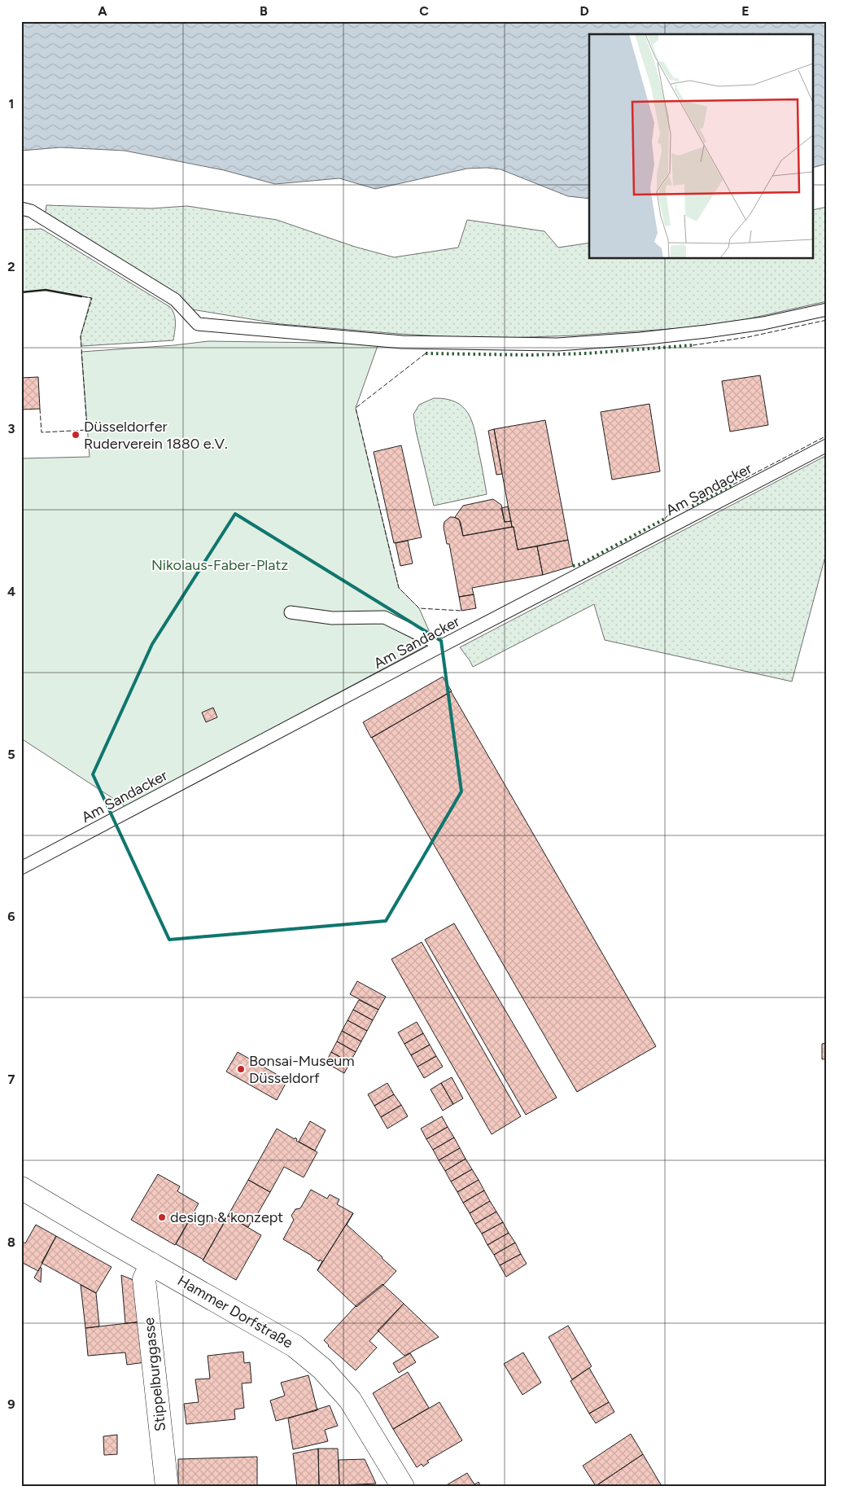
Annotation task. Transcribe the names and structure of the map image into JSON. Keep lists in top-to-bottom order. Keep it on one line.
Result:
{"streets":{"street":["Hammer Dorfstraße","Stippelburggasse"],"lane":["Am Sandacker"]},"crossings":[["Hammer Dorfstraße","Stippelburggasse"]],"parks":["Nikolaus-Faber-Platz"],"places":["Düsseldorfer Ruderverein 1880 e.V.","Bonsai-Museum Düsseldorf","design & konzept"],"grid":{"columns":["A","B","C","D","E"],"rows":["1","2","3","4","5","6","7","8","9"]}}
